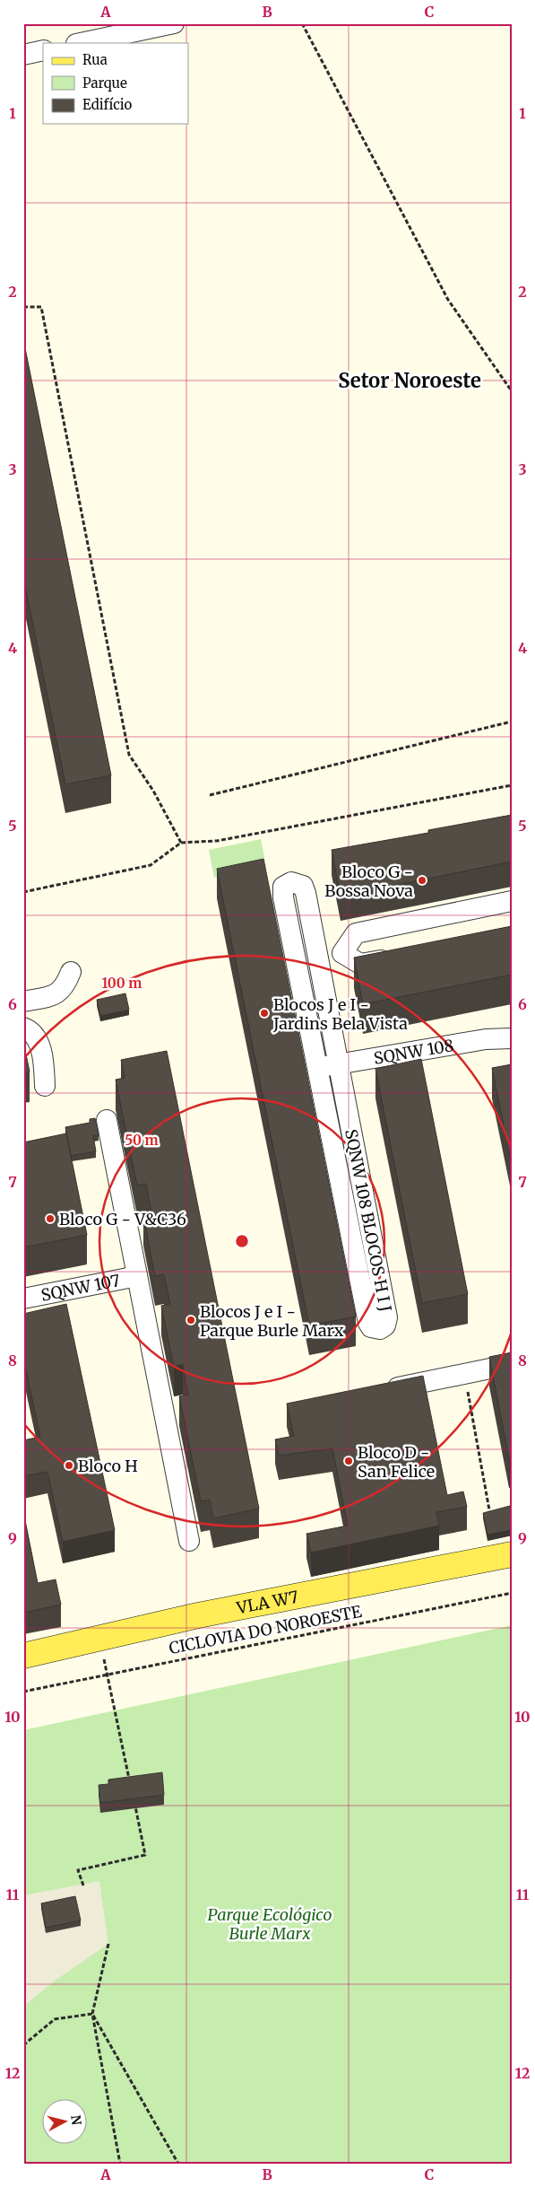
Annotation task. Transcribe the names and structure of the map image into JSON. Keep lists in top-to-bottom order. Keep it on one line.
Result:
{"streets":{"main road":["VLA W7"],"street":["SQNW 108","SQNW 108 BLOCOS H I J","SQNW 107"],"path":["CICLOVIA DO NOROESTE"]},"crossings":[["SQNW 108","SQNW 108 BLOCOS H I J"]],"districts":["Setor Noroeste"],"parks":["Parque Ecológico Burle Marx"],"places":["Bloco G - Bossa Nova","Blocos J e I - Jardins Bela Vista","Bloco G - V&C36","Blocos J e I - Parque Burle Marx","Bloco D - San Felice","Bloco H"],"legend":["Rua","Parque","Edifício"],"north":"right","grid":{"columns":["A","B","C"],"rows":["1","2","3","4","5","6","7","8","9","10","11","12"]},"rings":["100 m","50 m"]}
